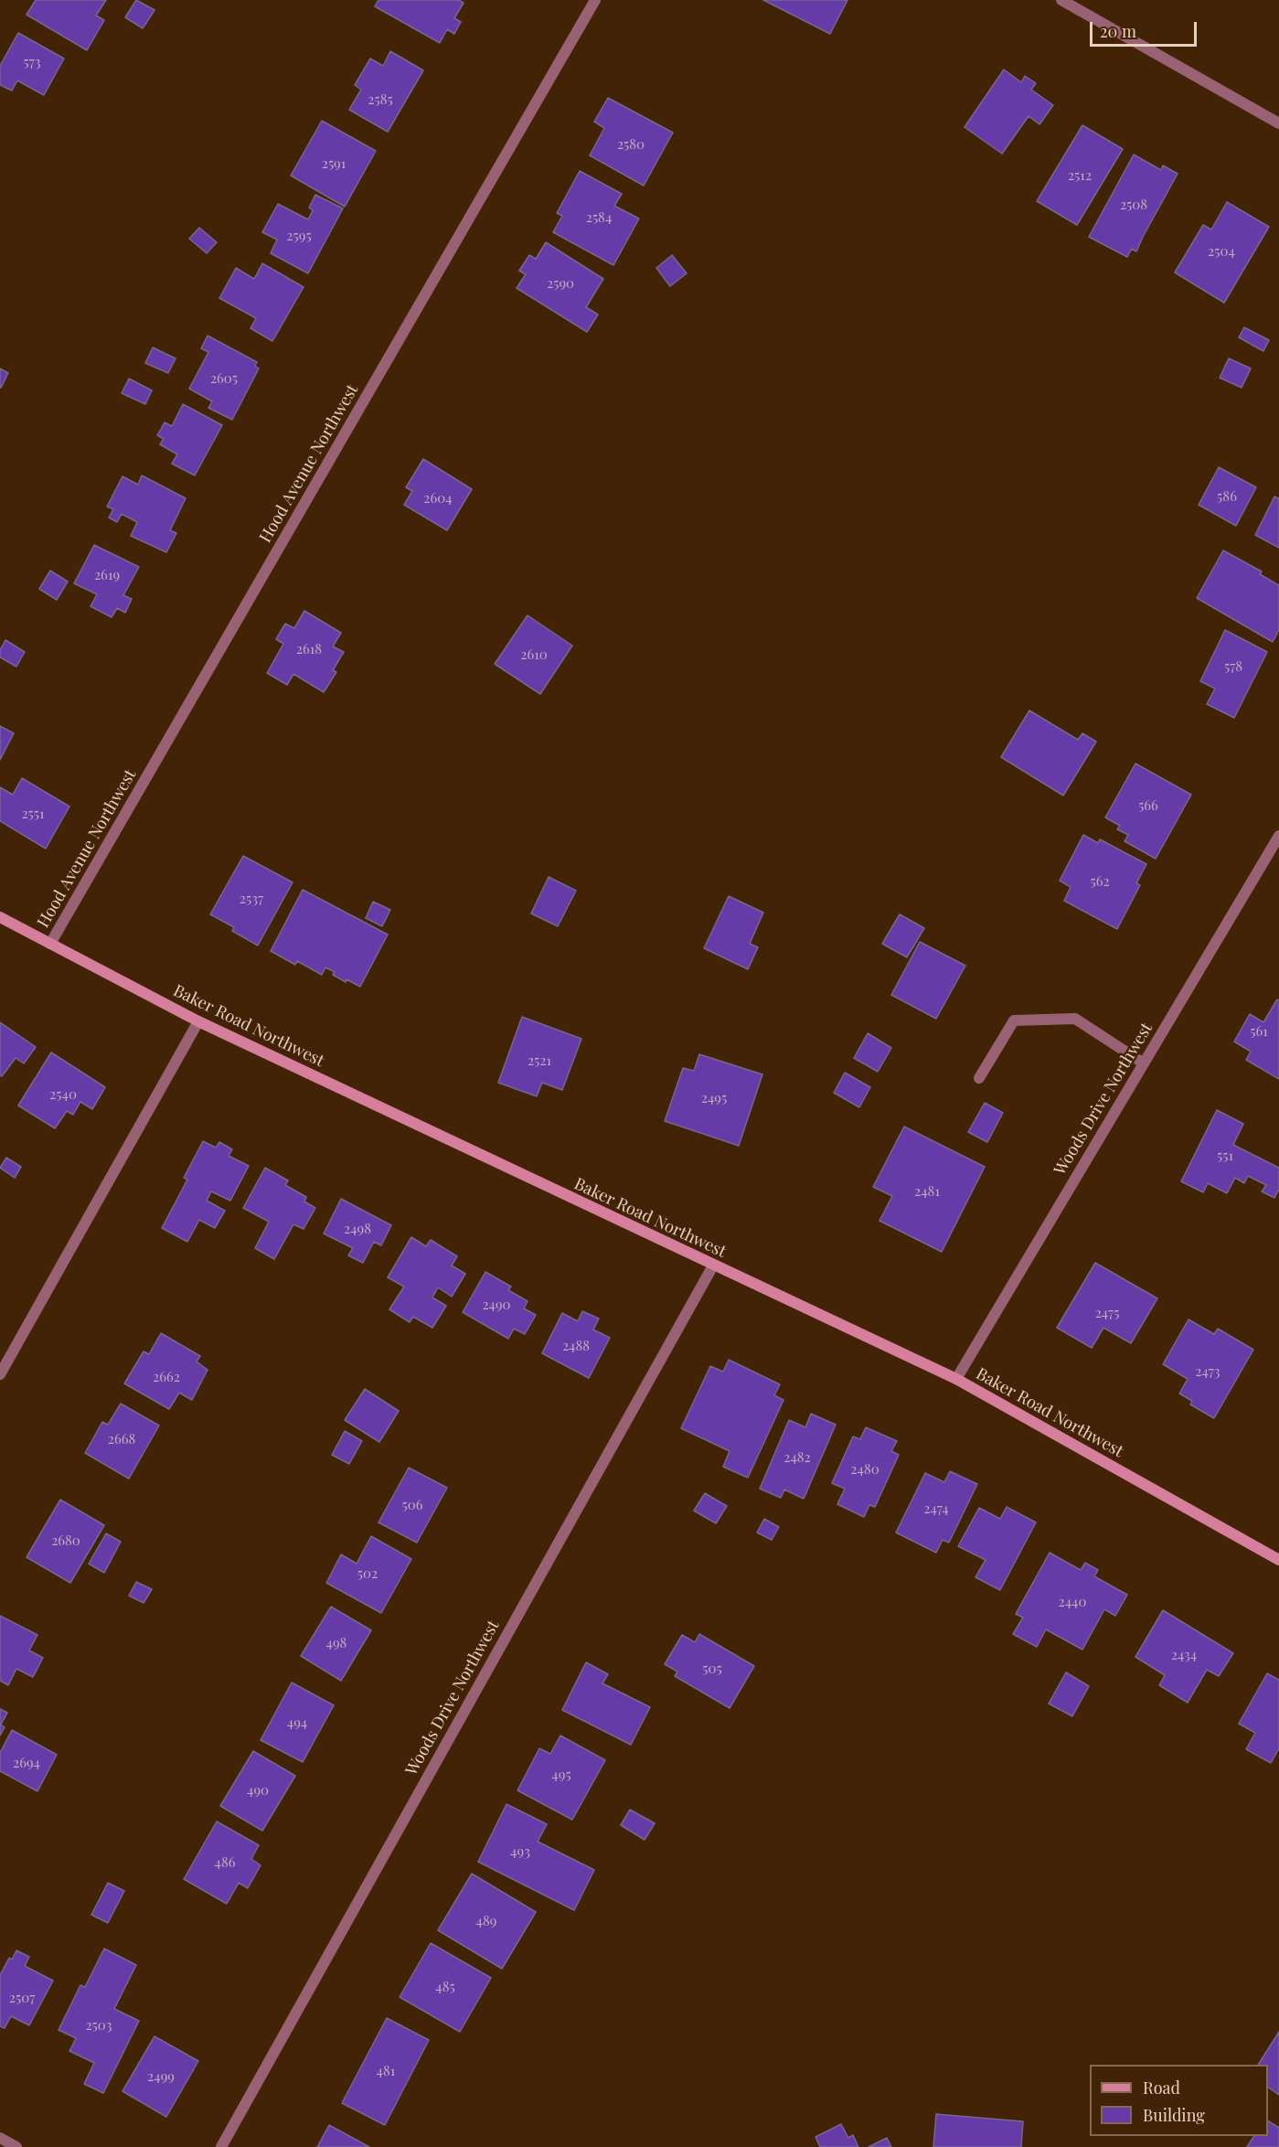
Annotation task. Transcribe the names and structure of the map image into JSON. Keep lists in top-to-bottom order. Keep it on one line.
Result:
{"streets":{"street":["Hood Avenue Northwest","Baker Road Northwest","Woods Drive Northwest"]},"crossings":[["Hood Avenue Northwest","Baker Road Northwest"],["Baker Road Northwest","Woods Drive Northwest"]],"house_numbers":["573","2585","2580","2591","2512","2508","2584","2595","2504","2590","2605","586","2604","2619","2618","2610","578","566","2551","562","2537","561","2521","2540","2495","551","2481","2498","2490","2475","2488","2473","2662","2668","2482","2480","506","2474","2680","502","2440","498","2434","505","494","2694","495","490","493","486","489","485","2507","2503","481","2499"],"legend":["Road","Building"],"scale_bar":"20 m"}
